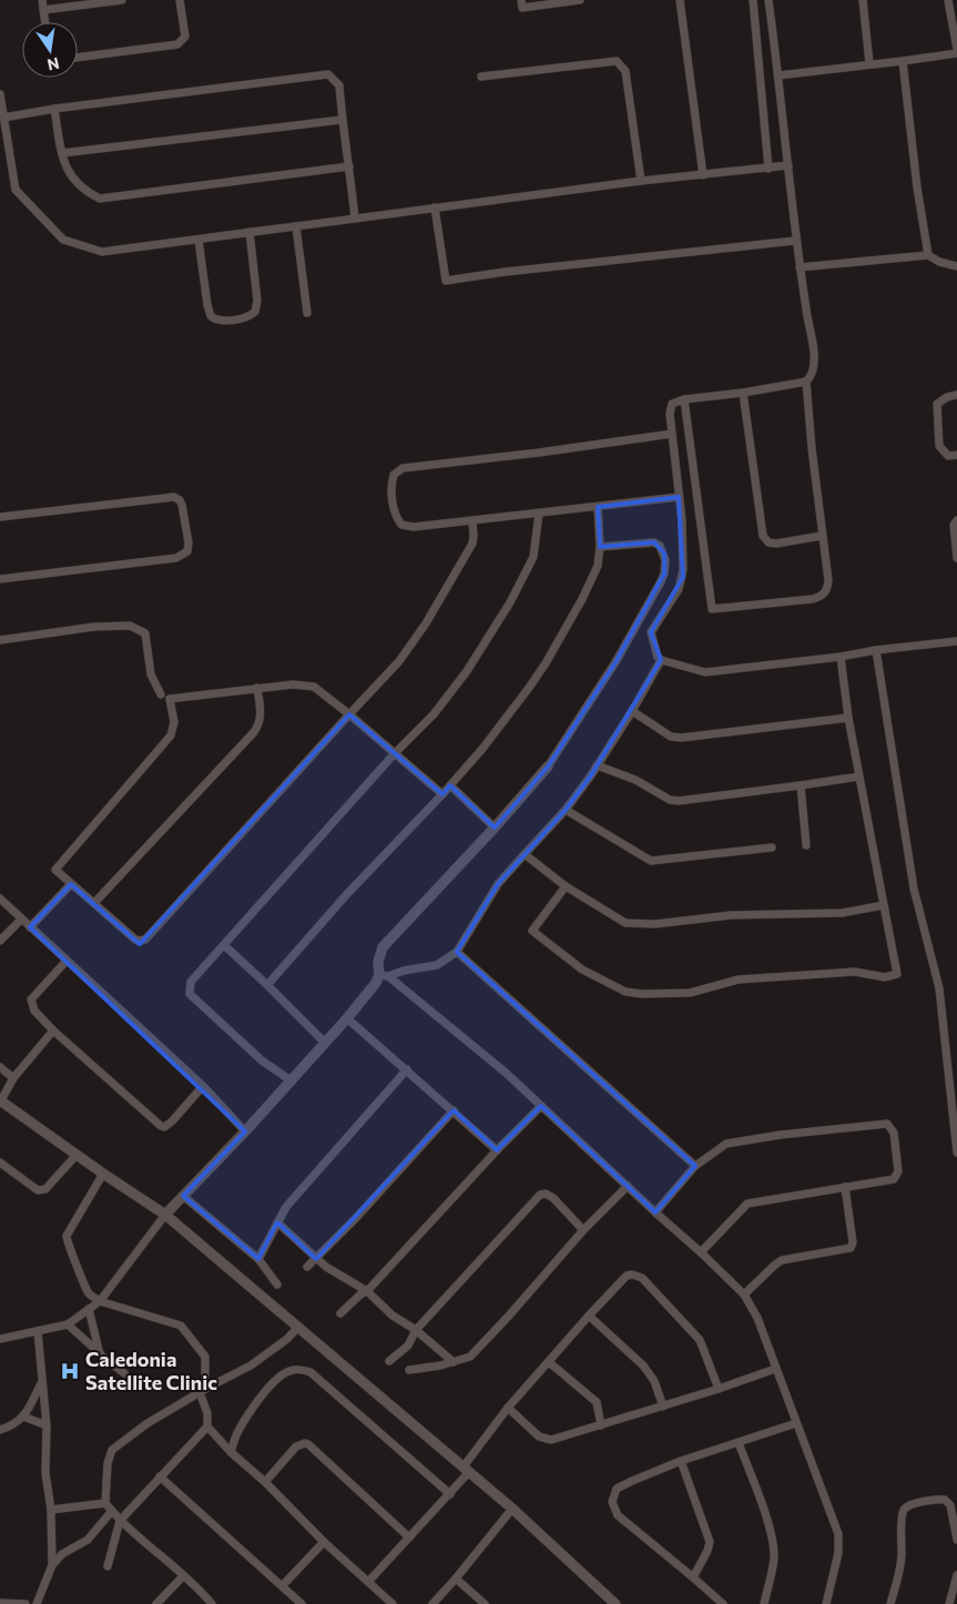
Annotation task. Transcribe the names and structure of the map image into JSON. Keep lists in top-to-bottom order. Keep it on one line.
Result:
{"places":{"hospital":["Caledonia Satellite Clinic"]},"north":"bottom"}
